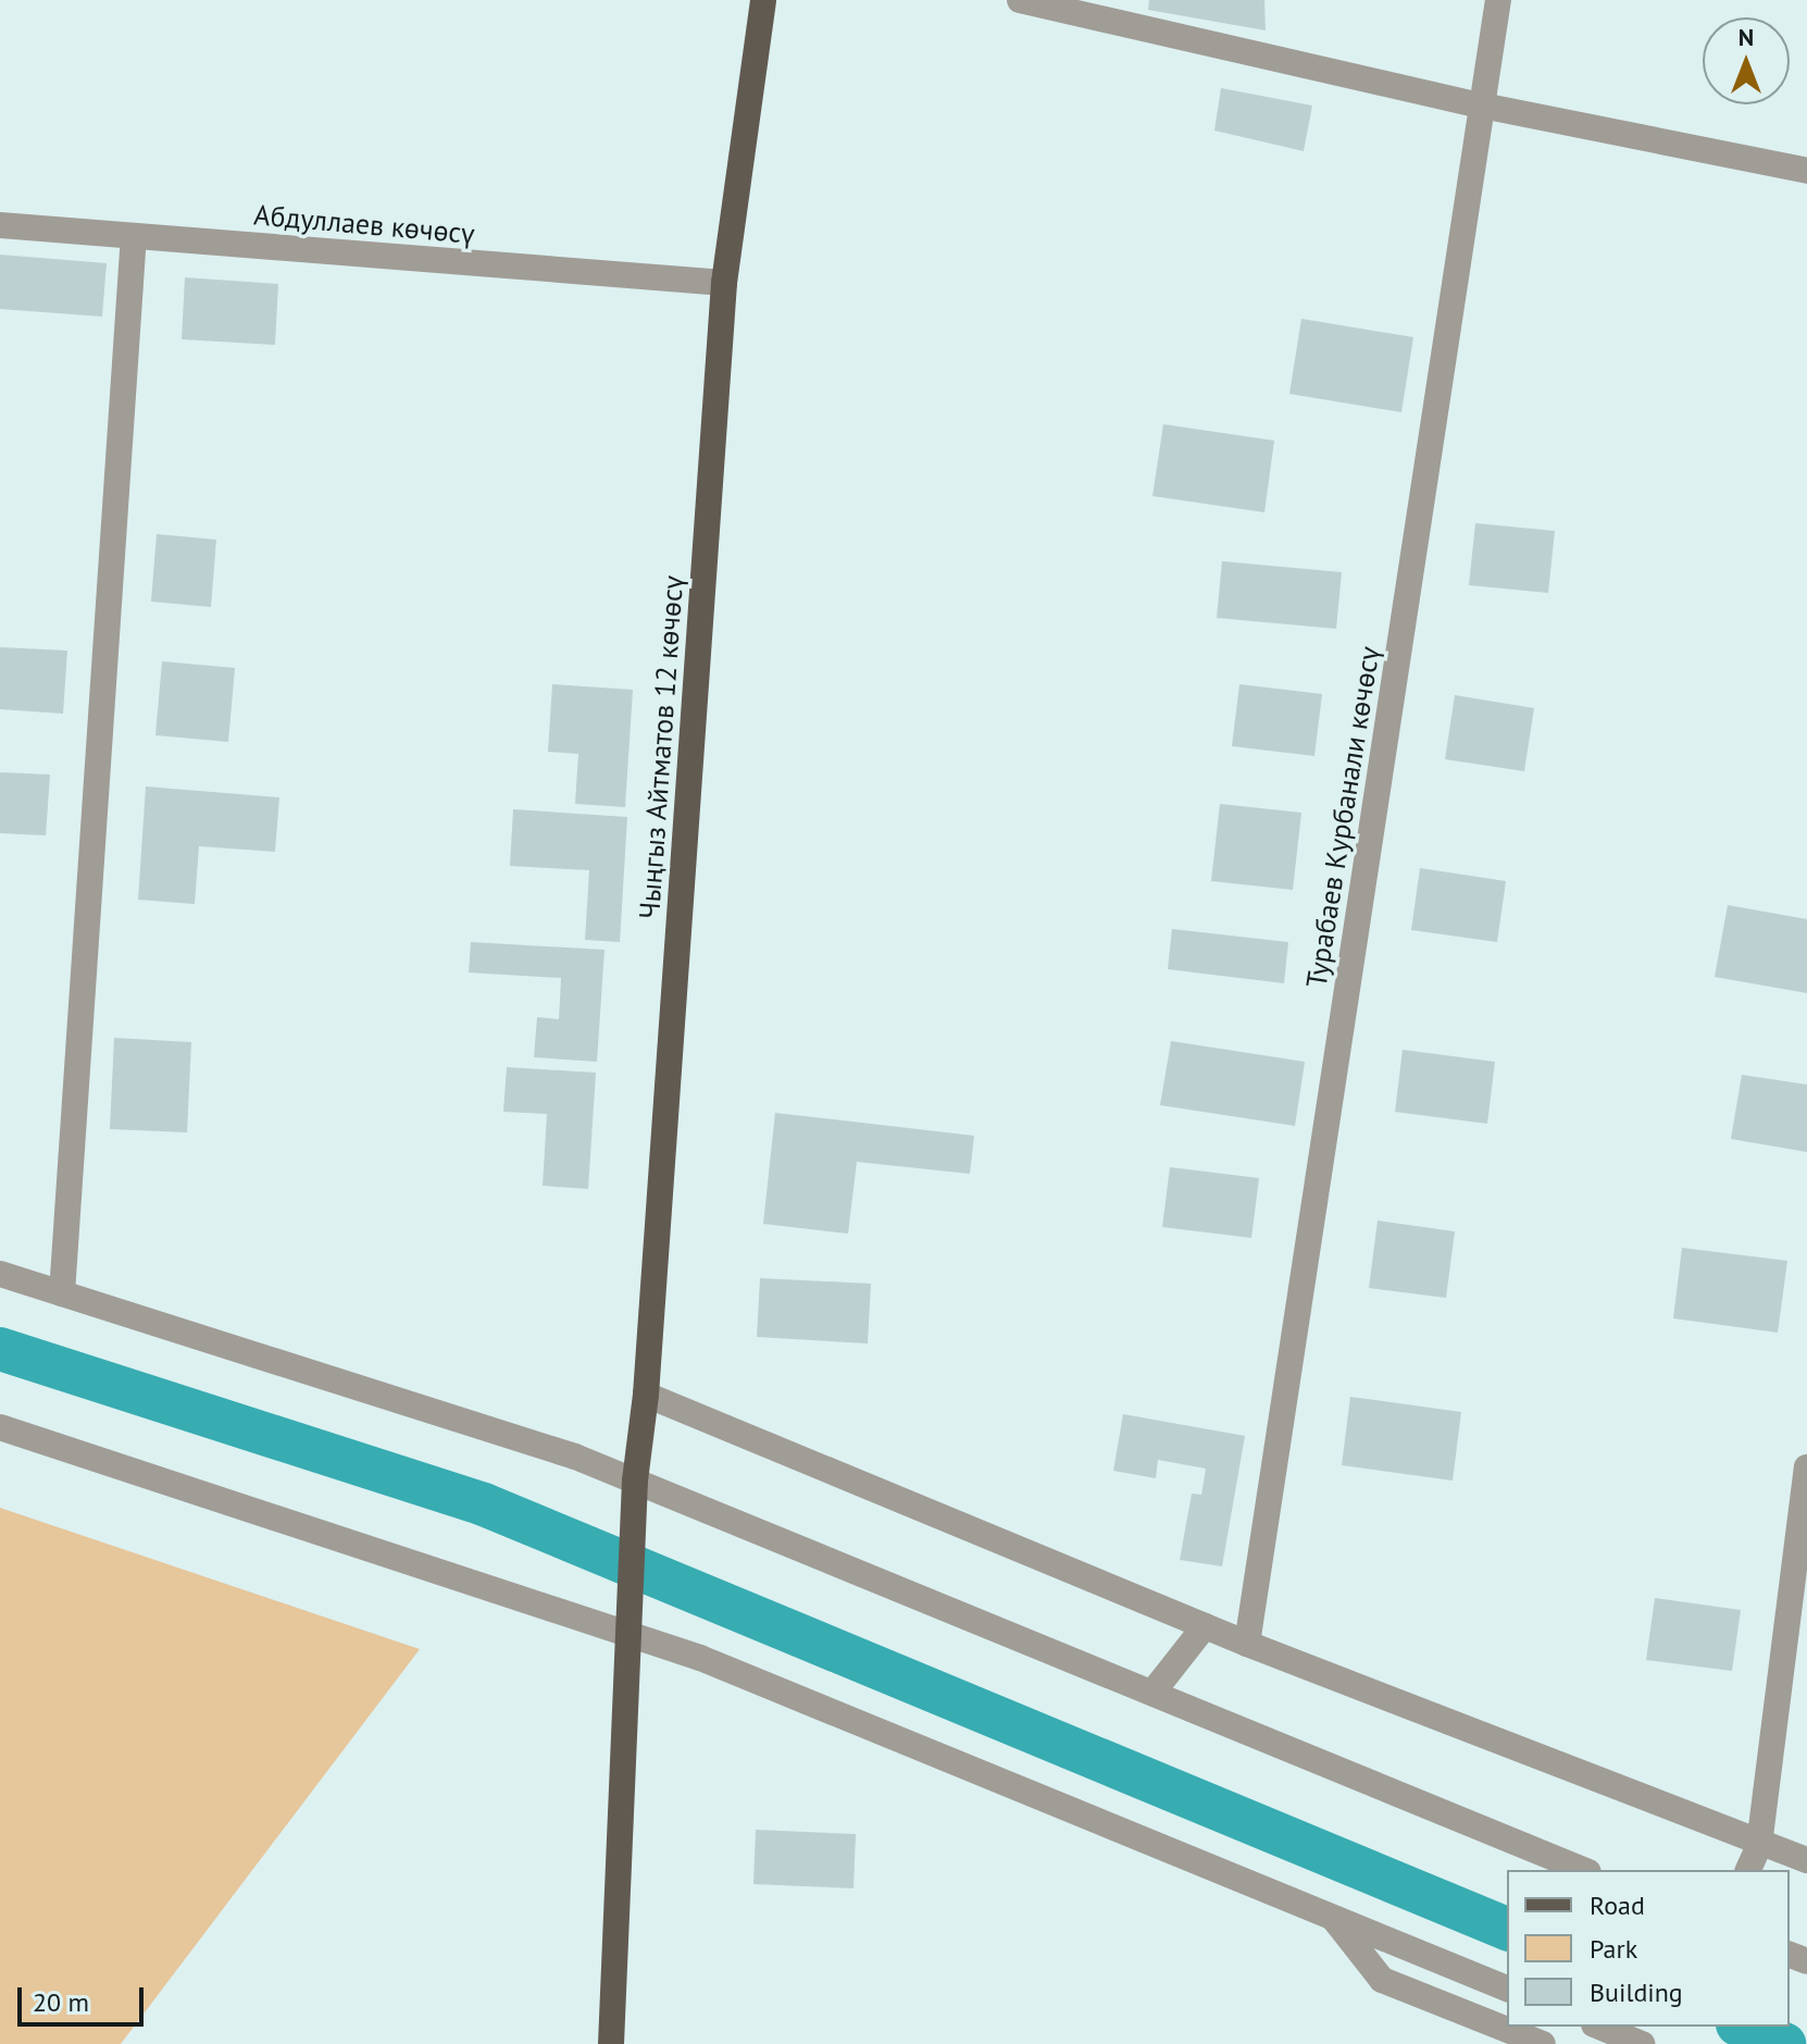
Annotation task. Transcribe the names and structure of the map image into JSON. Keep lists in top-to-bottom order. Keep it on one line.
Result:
{"streets":{"main road":["Чыңгыз Айтматов 12 көчөсү"],"street":["Абдуллаев көчөсү","Турабаев Курбанали көчөсү"]},"crossings":[["Абдуллаев көчөсү","Чыңгыз Айтматов 12 көчөсү"]],"legend":["Road","Park","Building"],"scale_bar":"20 m","north":"top"}
